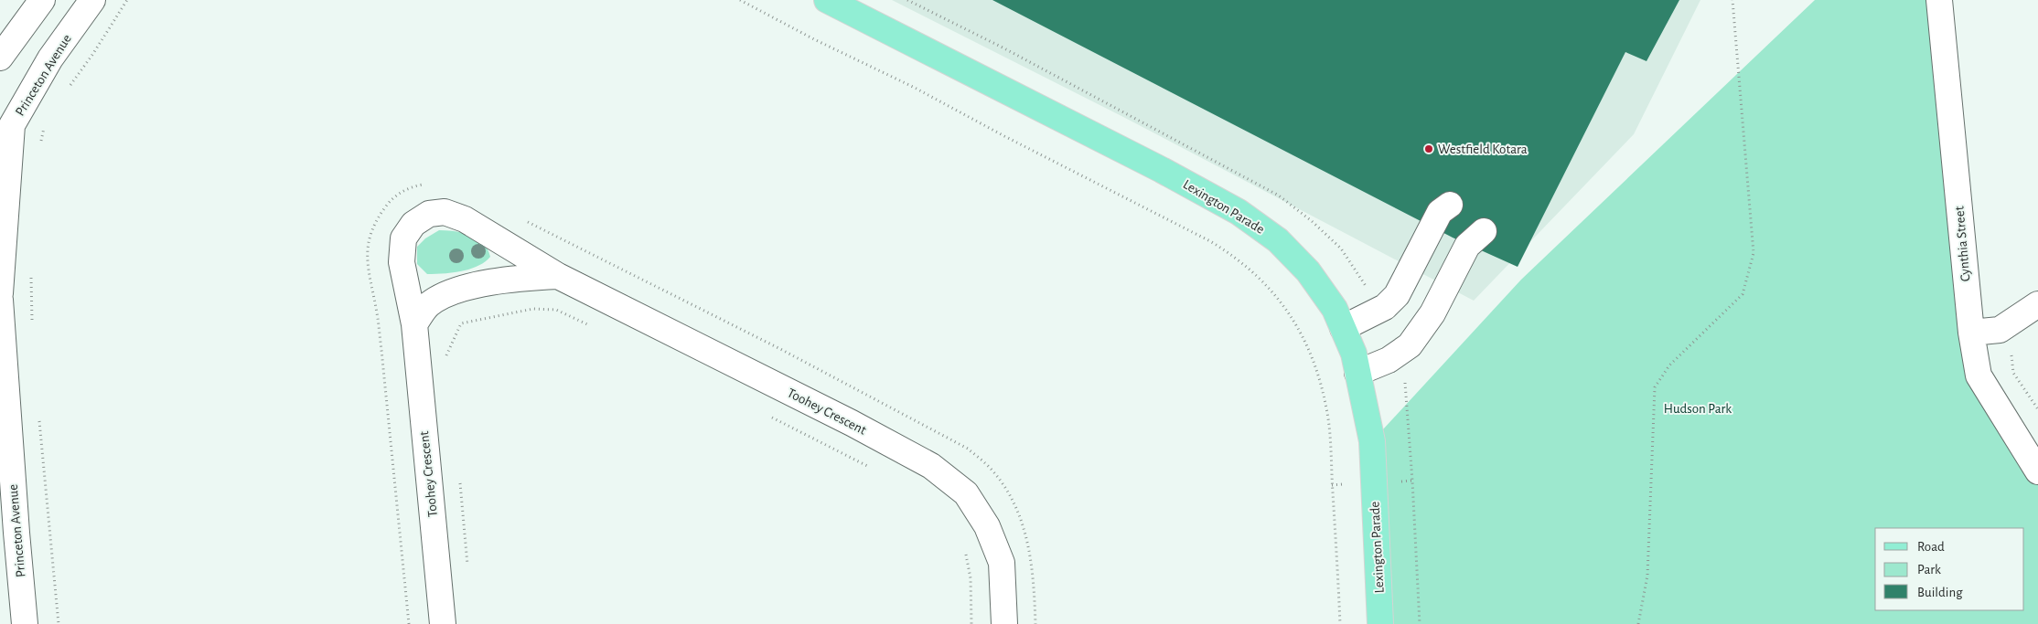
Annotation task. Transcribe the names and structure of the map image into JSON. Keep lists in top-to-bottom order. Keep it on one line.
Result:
{"streets":{"main road":["Lexington Parade"],"street":["Princeton Avenue","Cynthia Street","Toohey Crescent"]},"parks":["Hudson Park"],"places":["Westfield Kotara"],"legend":["Road","Park","Building"]}
